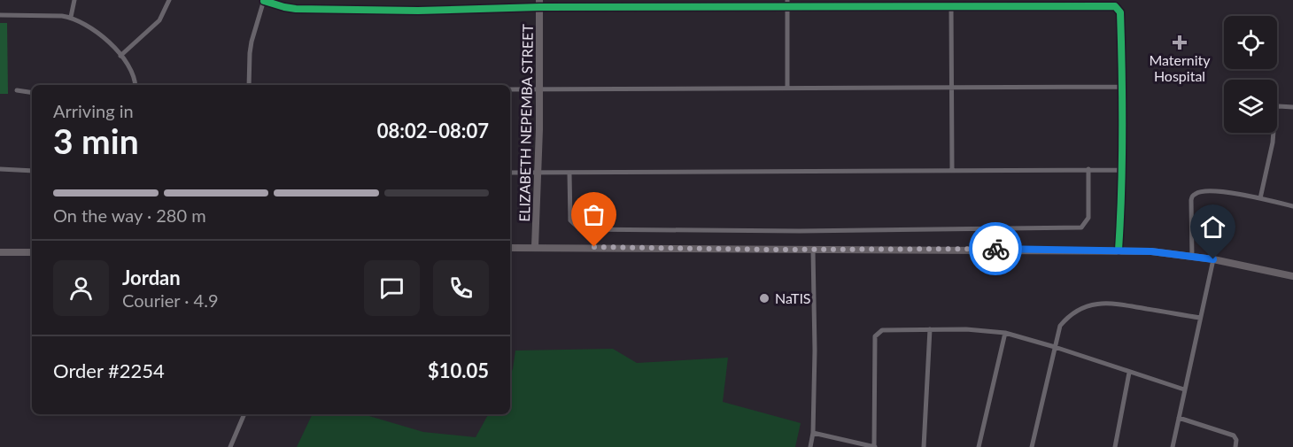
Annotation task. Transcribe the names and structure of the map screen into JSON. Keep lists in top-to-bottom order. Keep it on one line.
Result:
{"streets":{"street":["ELIZABETH NEPEMBA STREET"]},"places":{"health":["Maternity Hospital"],"other":["NaTIS"]},"page":{"heading":["3 min","Arriving in","08:02–08:07"],"panel":["Jordan","Courier · 4.9","Order #2254","$10.05"],"bar":"On the way · 280 m"}}
